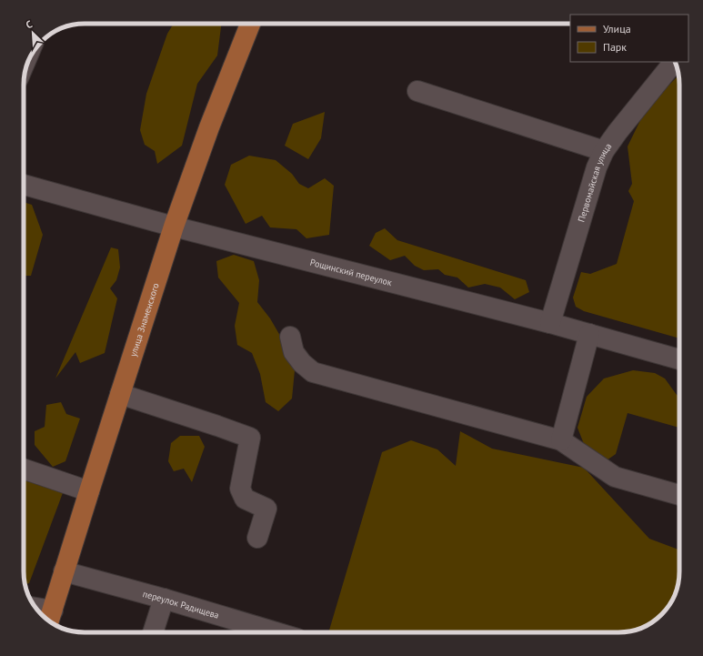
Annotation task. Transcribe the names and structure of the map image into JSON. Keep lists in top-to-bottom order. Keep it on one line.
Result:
{"streets":{"main road":["улица Знаменского"],"street":["Первомайская улица","Рощинский переулок","переулок Радищева"]},"crossings":[["Первомайская улица","Рощинский переулок"],["Рощинский переулок","улица Знаменского"],["улица Знаменского","переулок Радищева"]],"legend":["Улица","Парк"],"north":"top left"}
